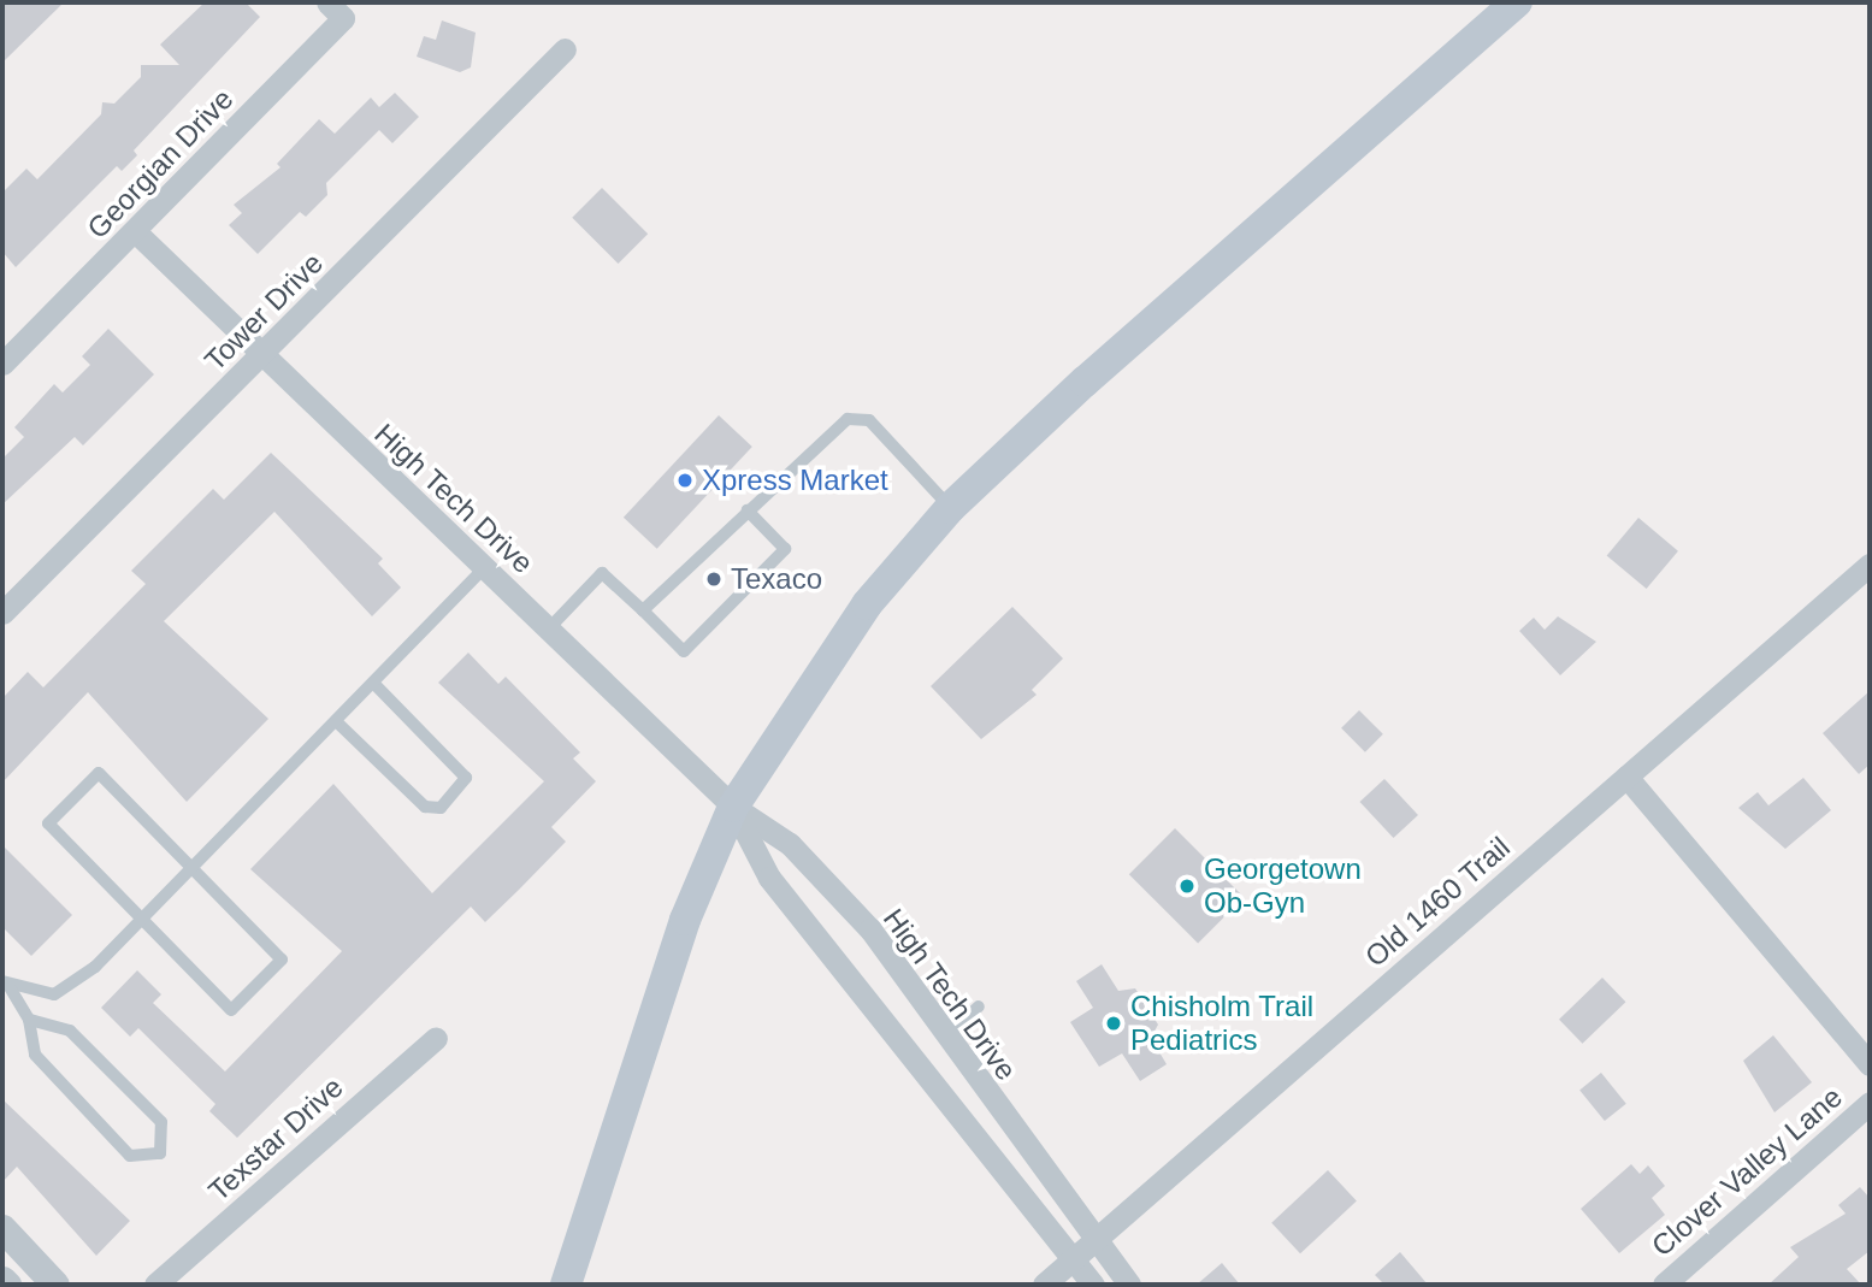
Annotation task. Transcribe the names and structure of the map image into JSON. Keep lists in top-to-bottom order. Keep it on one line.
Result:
{"streets":{"street":["Georgian Drive","Tower Drive","High Tech Drive","Old 1460 Trail","Texstar Drive","Clover Valley Lane"]},"crossings":[["Georgian Drive","High Tech Drive"],["Tower Drive","High Tech Drive"],["High Tech Drive","Old 1460 Trail"]],"places":["Xpress Market","Texaco","Georgetown Ob-Gyn","Chisholm Trail Pediatrics"]}
